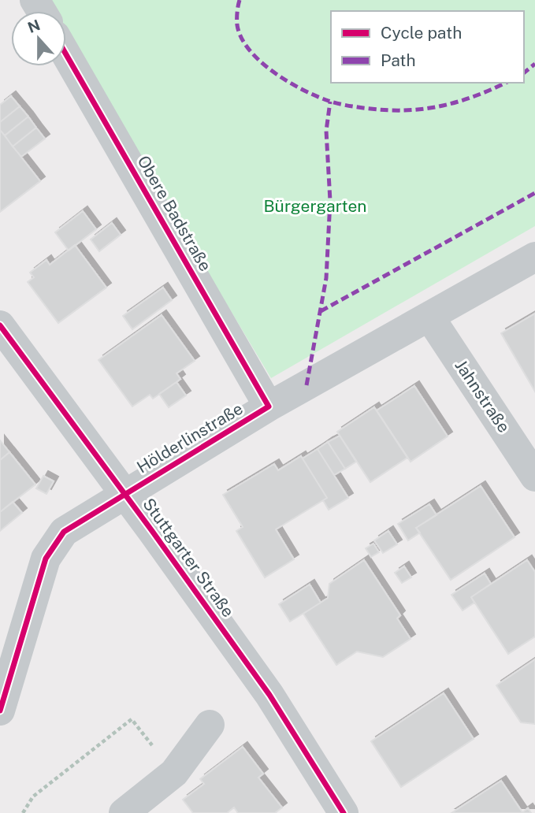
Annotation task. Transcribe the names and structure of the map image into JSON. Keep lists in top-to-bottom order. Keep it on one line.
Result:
{"streets":{"street":["Obere Badstraße","Jahnstraße","Hölderlinstraße","Stuttgarter Straße"]},"crossings":[["Obere Badstraße","Hölderlinstraße"],["Jahnstraße","Hölderlinstraße"],["Hölderlinstraße","Stuttgarter Straße"]],"parks":["Bürgergarten"],"legend":["Cycle path","Path"],"north":"top"}
